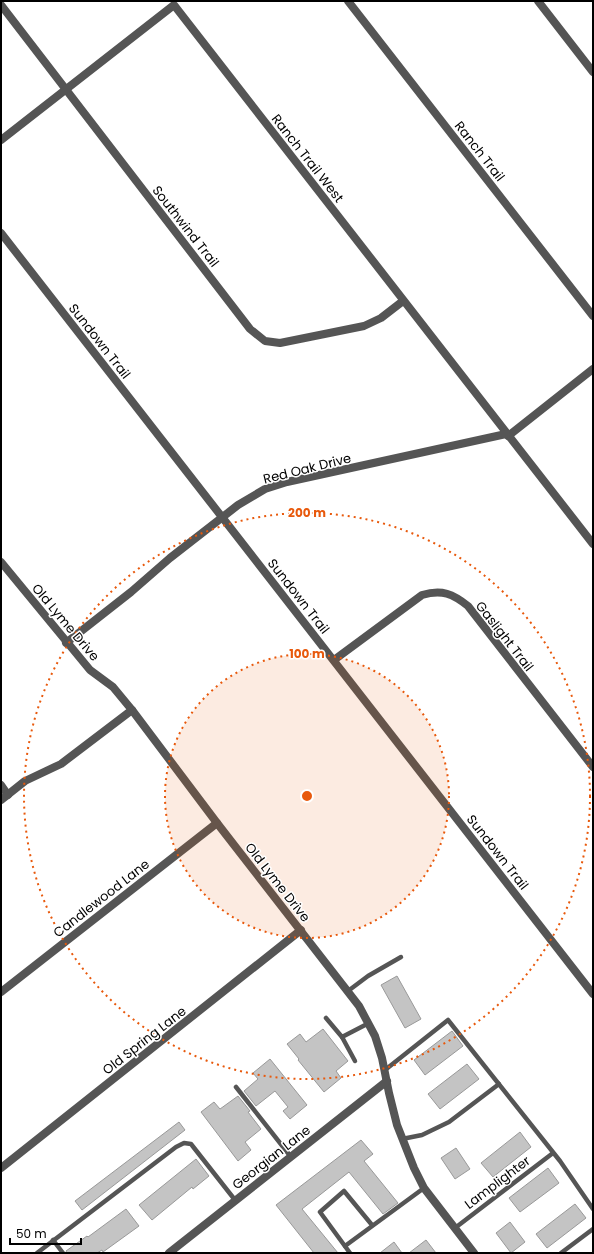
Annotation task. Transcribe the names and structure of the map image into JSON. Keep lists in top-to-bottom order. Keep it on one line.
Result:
{"streets":{"street":["Ranch Trail","Ranch Trail West","Southwind Trail","Sundown Trail","Red Oak Drive","Old Lyme Drive","Gaslight Trail","Candlewood Lane","Old Spring Lane","Georgian Lane"],"lane":["Lamplighter"]},"crossings":[["Ranch Trail West","Southwind Trail"],["Ranch Trail West","Red Oak Drive"],["Sundown Trail","Red Oak Drive"],["Sundown Trail","Gaslight Trail"],["Red Oak Drive","Old Lyme Drive"],["Old Lyme Drive","Candlewood Lane"],["Old Lyme Drive","Old Spring Lane"],["Old Lyme Drive","Georgian Lane"],["Old Lyme Drive","Lamplighter"]],"scale_bar":"50 m","rings":["200 m","100 m"]}
